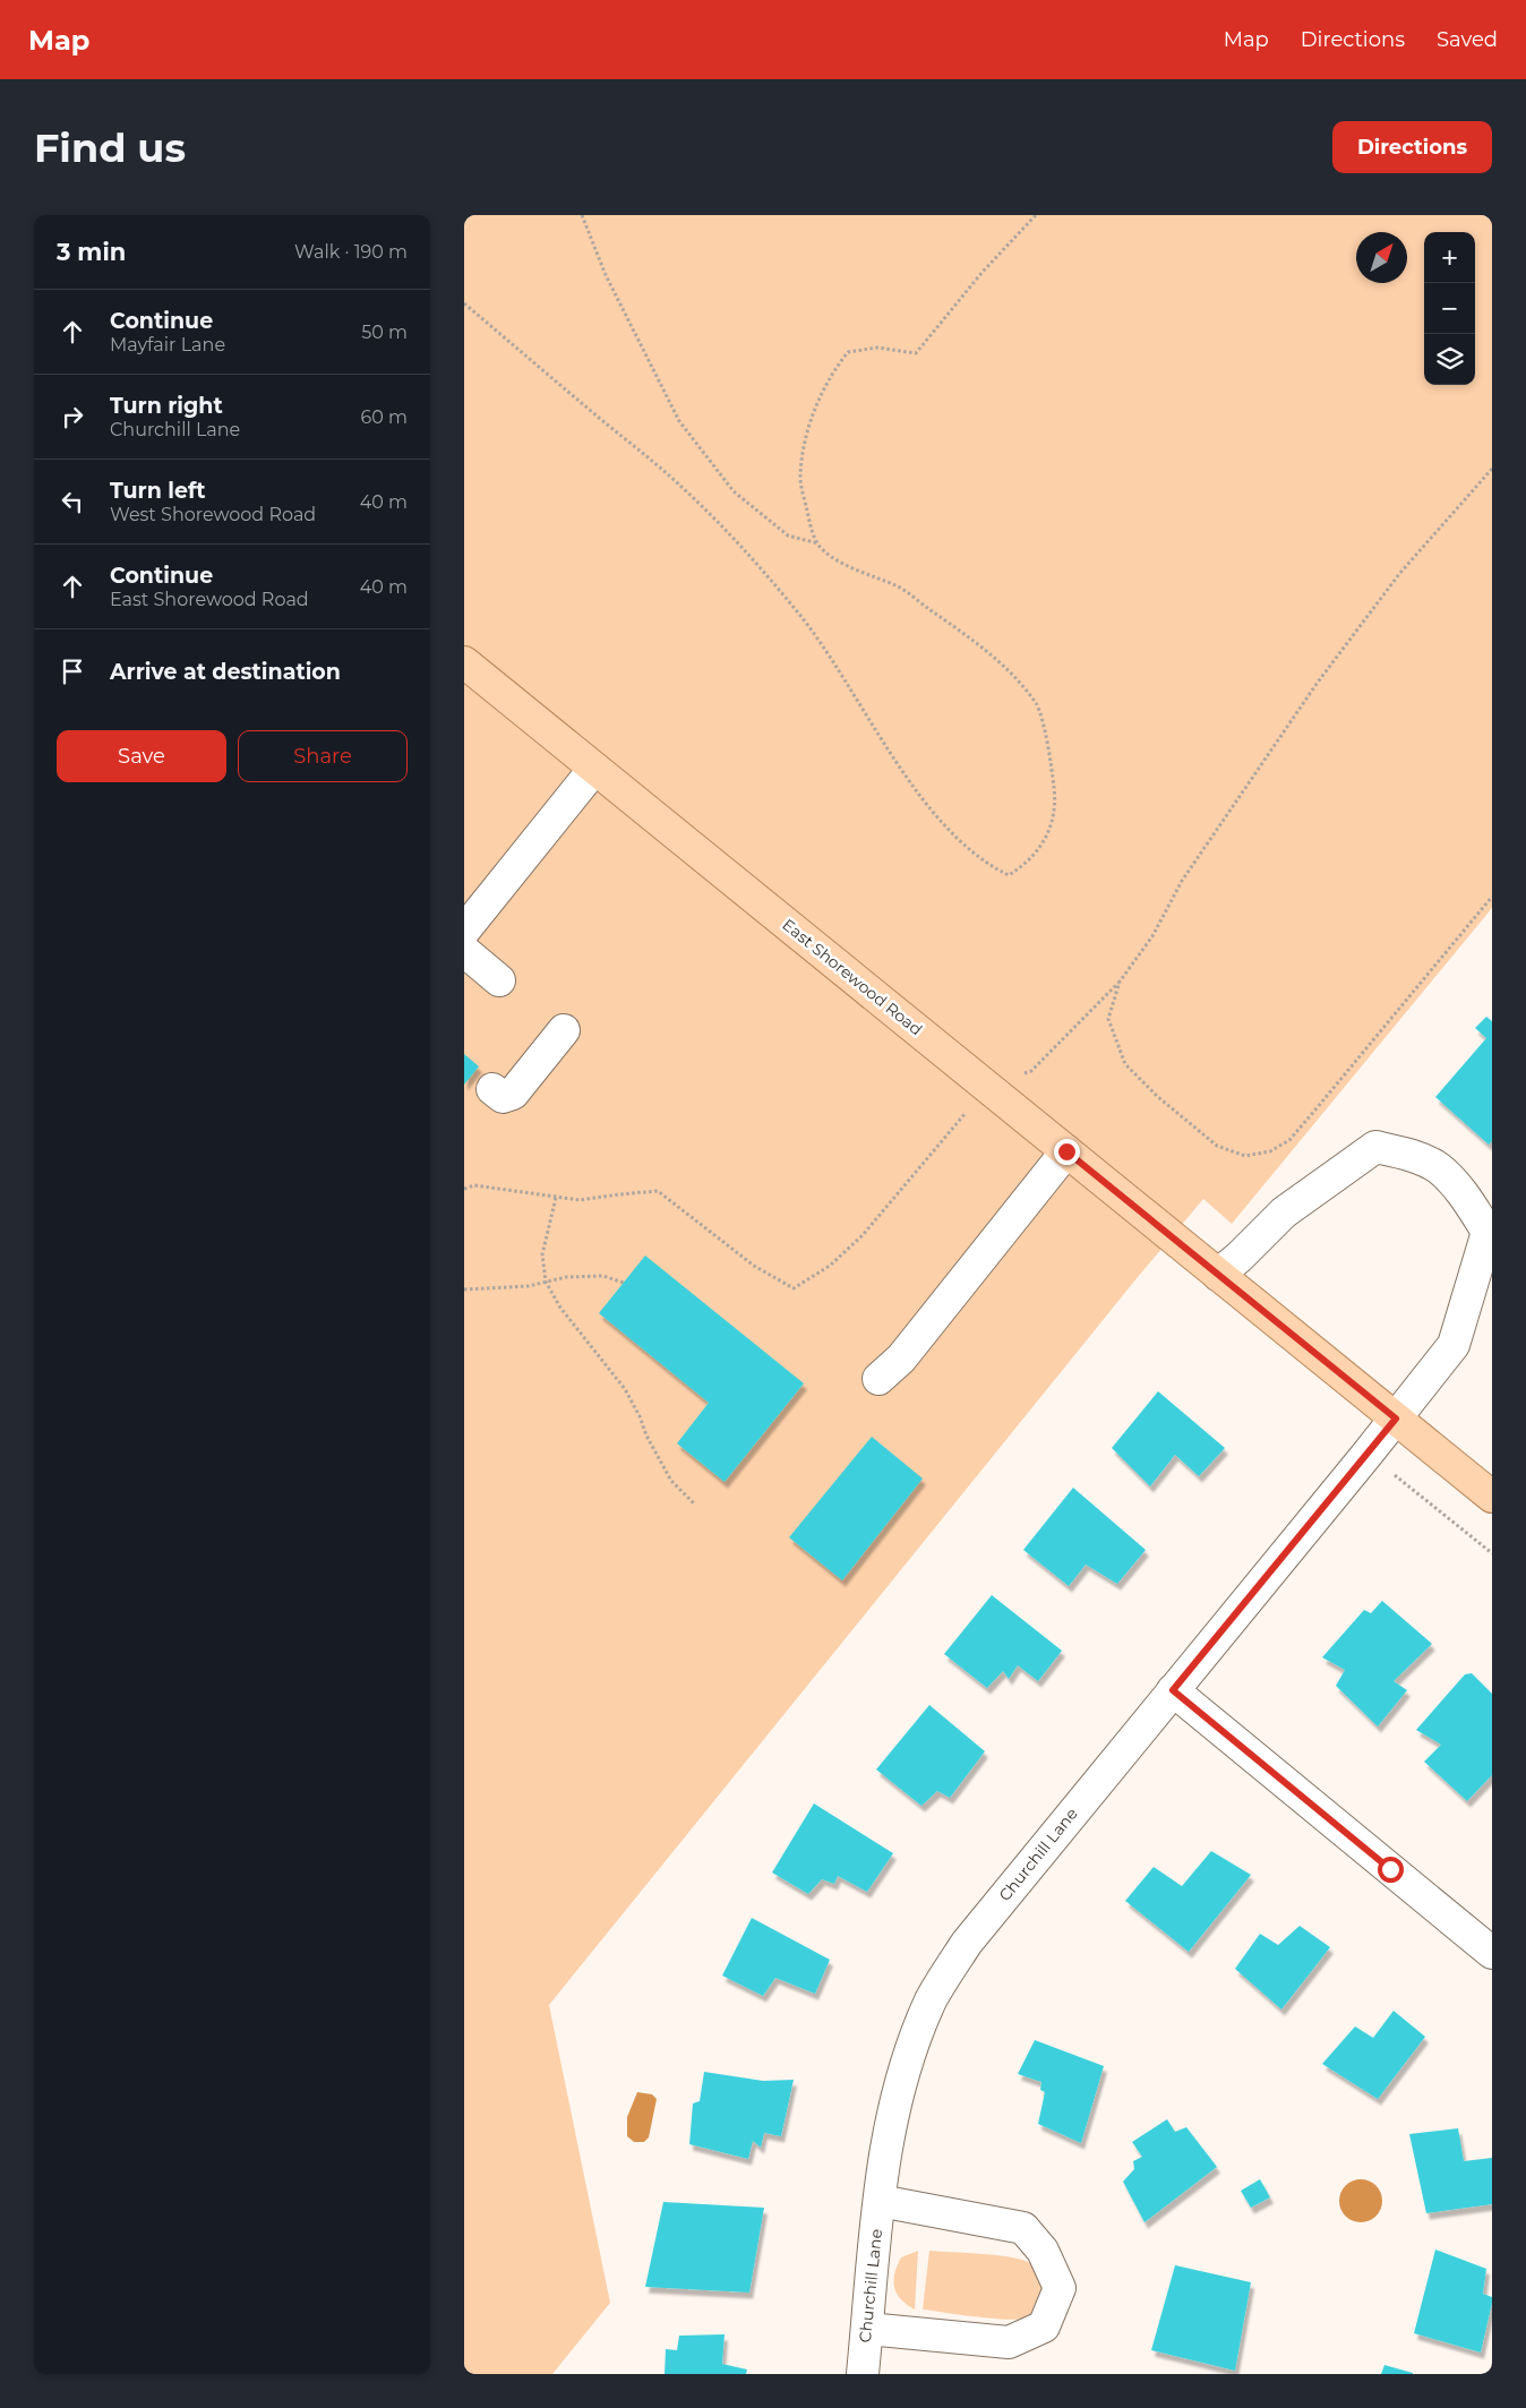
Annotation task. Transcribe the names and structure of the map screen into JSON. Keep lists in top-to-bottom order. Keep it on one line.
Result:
{"streets":{"main road":["East Shorewood Road"],"street":["Churchill Lane"]},"crossings":[["East Shorewood Road","Churchill Lane"]],"north":"top right","page":{"header":"Map","nav":["Map","Directions","Saved"],"buttons":["Directions",["Save","Share"]],"title":"Find us","heading":["3 min","Walk · 190 m"],"map_buttons":["+","−"],"list":[["Continue","Mayfair Lane","50 m"],["Turn right","Churchill Lane","60 m"],["Turn left","West Shorewood Road","40 m"],["Continue","East Shorewood Road","40 m"],"Arrive at destination"]}}
